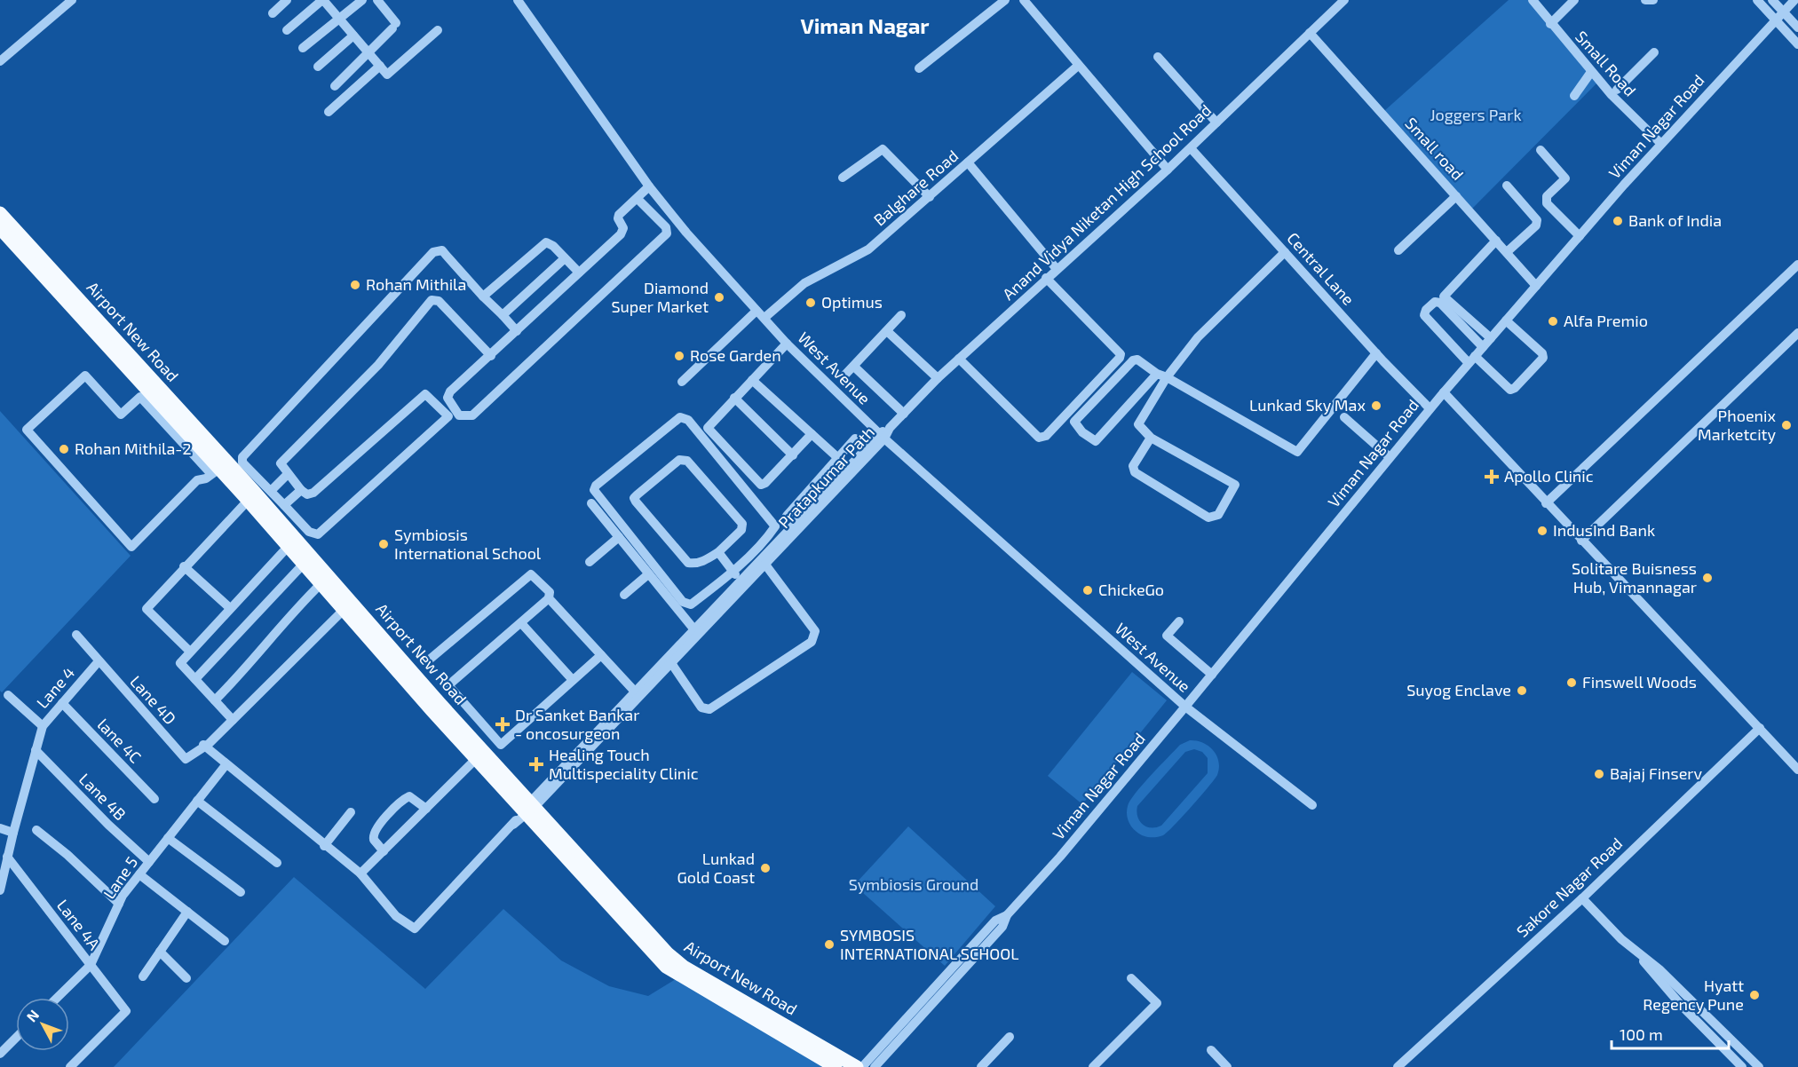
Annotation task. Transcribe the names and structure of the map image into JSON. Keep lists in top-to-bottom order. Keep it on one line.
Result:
{"streets":{"main road":["Airport New Road"],"street":["Small Road","Viman Nagar Road","Small road","Balghare Road","Anand Vidya Niketan High School Road","Central Lane","West Avenue","Pratapkumar Path","Lane 4","Lane 4D","lane 4C","Lane 4B","Lane 5","Sakore Nagar Road","Lane 4A"]},"crossings":[["Small Road","Viman Nagar Road"],["Viman Nagar Road","Small road"],["Viman Nagar Road","Central Lane"],["Viman Nagar Road","West Avenue"],["Small road","Anand Vidya Niketan High School Road"],["Balghare Road","West Avenue"],["Anand Vidya Niketan High School Road","Central Lane"],["Anand Vidya Niketan High School Road","Pratapkumar Path"],["Airport New Road","Pratapkumar Path"],["West Avenue","Pratapkumar Path"],["Lane 4","Lane 4D"],["Lane 4","lane 4C"],["Lane 4","Lane 4B"],["Lane 4","Lane 4A"],["Lane 4B","Lane 5"],["Lane 5","Lane 4A"]],"districts":["Viman Nagar"],"parks":["Joggers Park","Symbiosis Ground"],"places":{"other":["Bank of India","Rohan Mithila","Diamond Super Market","Optimus","Alfa Premio","Rose Garden","Lunkad Sky Max","Phoenix Marketcity","Rohan Mithila-2","IndusInd Bank","Symbiosis International School","Solitare Buisness Hub, Vimannagar","ChickeGo","Finswell Woods","Suyog Enclave","Bajaj Finserv","Lunkad Gold Coast","SYMBOSIS INTERNATIONAL SCHOOL","Hyatt Regency Pune"],"health":["Apollo Clinic","Dr Sanket Bankar - oncosurgeon","Healing Touch Multispeciality Clinic"]},"scale_bar":"100 m","north":"top left"}
